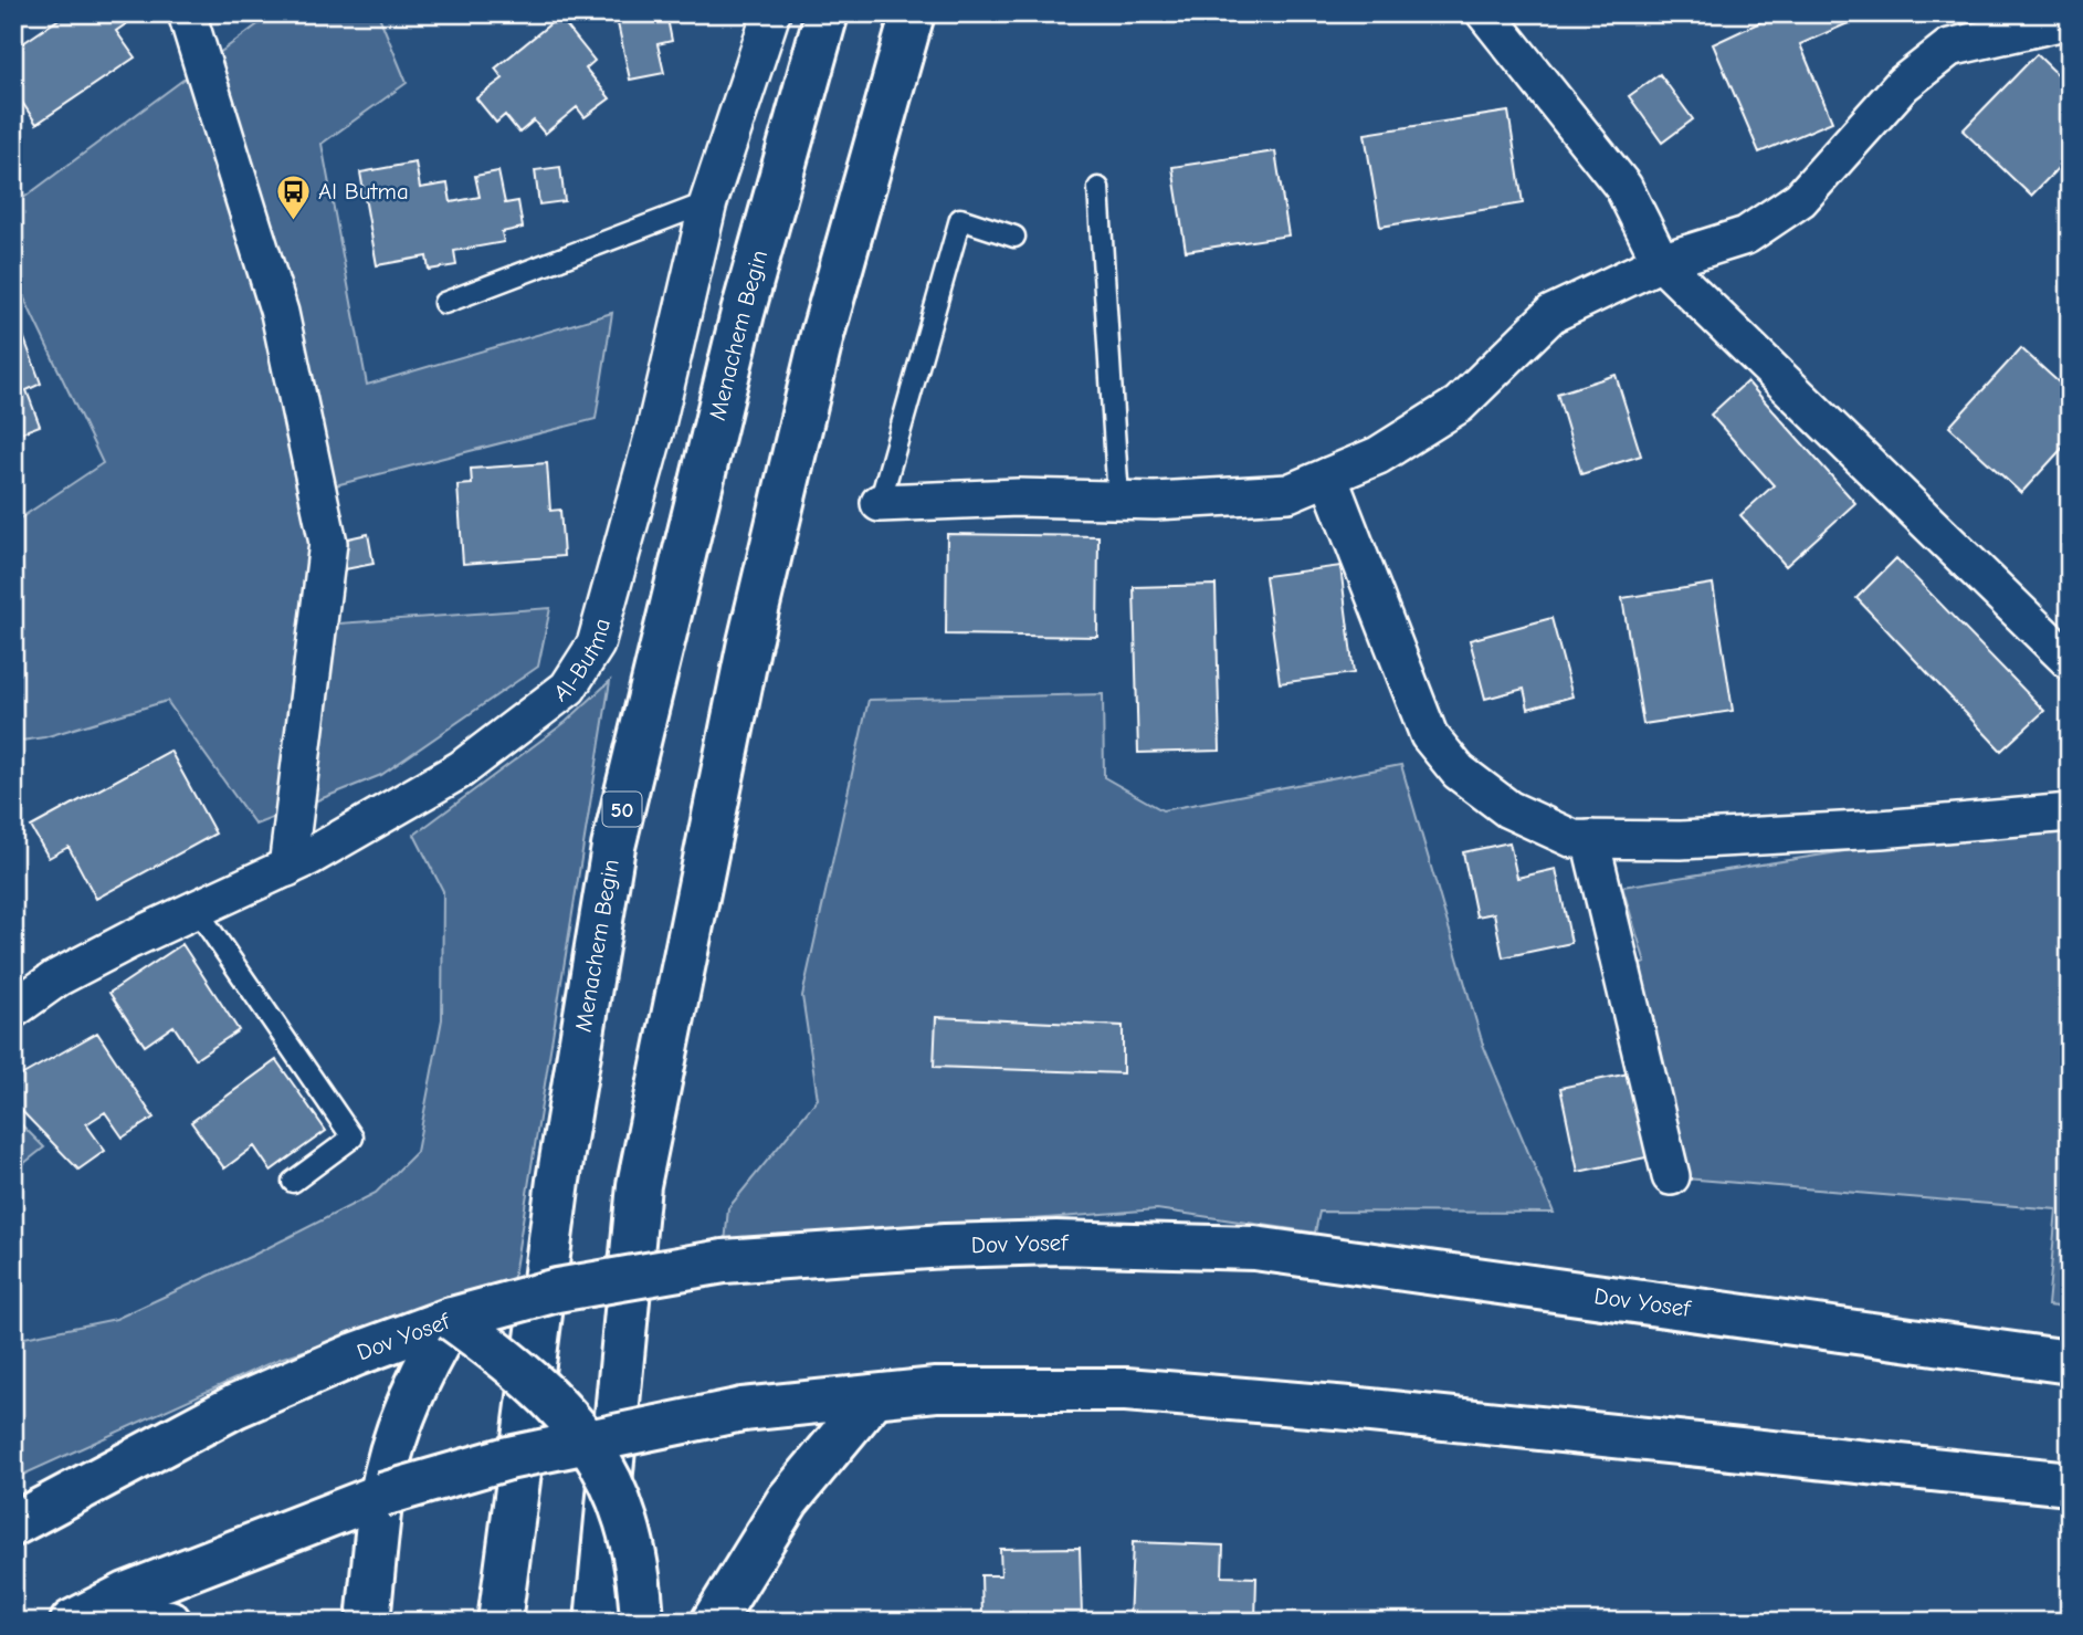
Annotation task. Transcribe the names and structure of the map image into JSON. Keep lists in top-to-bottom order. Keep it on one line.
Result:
{"streets":{"main road":["Menachem Begin","50","Dov Yosef"],"street":["Al-Butma"]},"places":{"bus stop":["Al Butma"]}}
